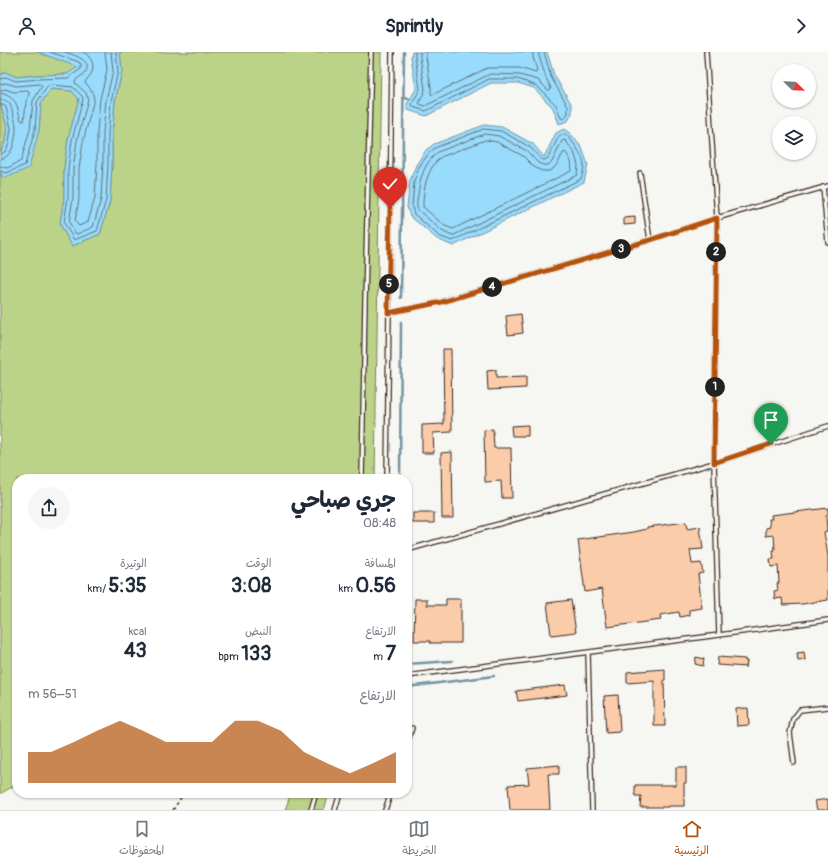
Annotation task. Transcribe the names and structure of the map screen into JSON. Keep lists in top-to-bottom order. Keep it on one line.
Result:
{"north":"bottom right","page":{"header":"Sprintly","pins":["3","2","5","4","1"],"heading":["جري صباحي","08:48"],"stats":[["المسافة","0.56 km"],["الوقت","3:08"],["الوتيرة","5:35 /km"],["الارتفاع","7 m"],["النبض","133 bpm"],["kcal","43"]],"chart":["الارتفاع","51–56 m"],"tabs":["الرئيسية","الخريطة","المحفوظات"]}}
